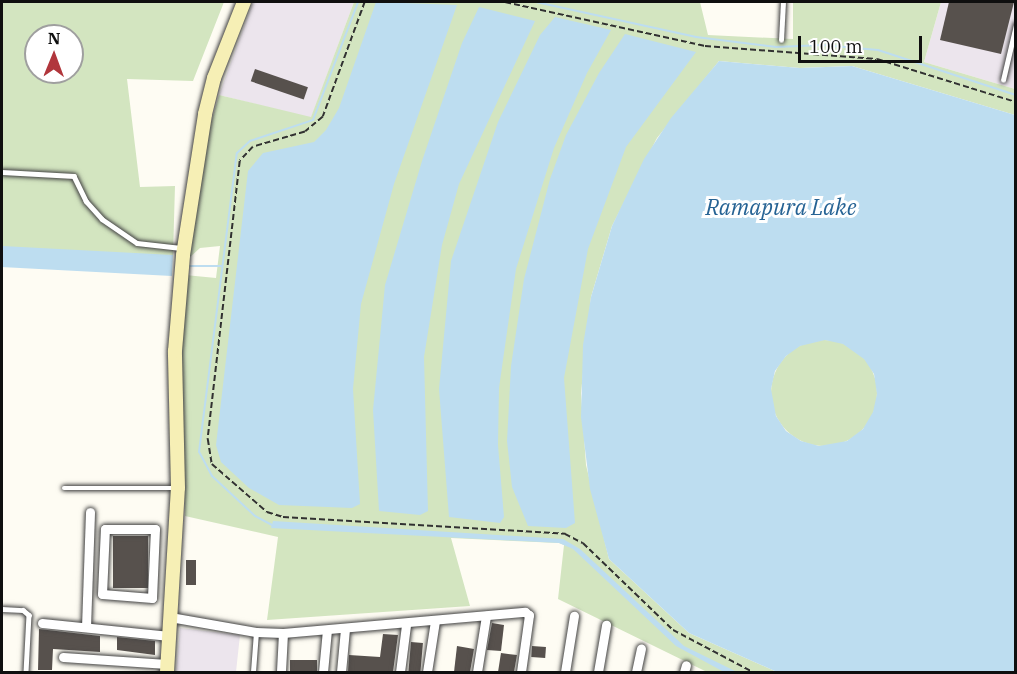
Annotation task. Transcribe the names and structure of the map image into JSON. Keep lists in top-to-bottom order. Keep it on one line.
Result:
{"water":["Ramapura Lake"],"scale_bar":"100 m","north":"top"}
